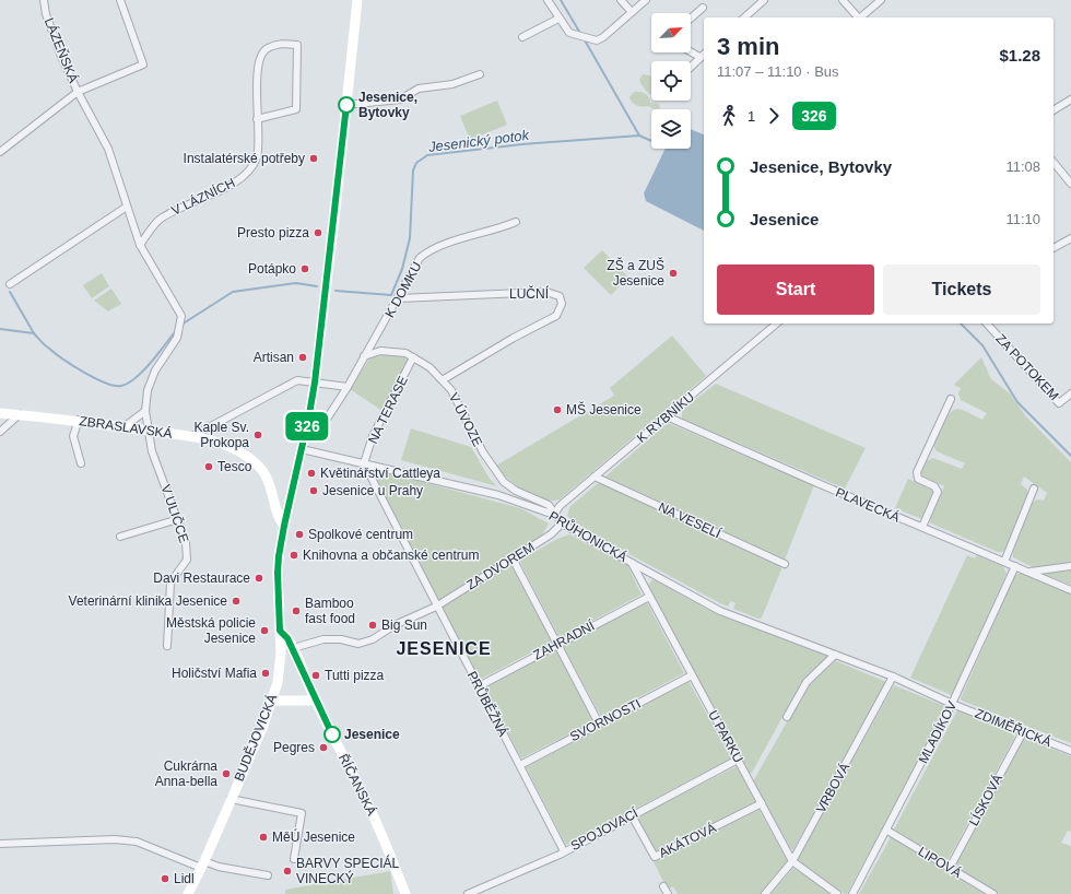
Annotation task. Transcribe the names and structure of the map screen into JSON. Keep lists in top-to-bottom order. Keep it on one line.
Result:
{"streets":{"main road":["ZBRASLAVSKÁ","BUDĚJOVICKÁ","ŘÍČANSKÁ"],"street":["LÁZEŇSKÁ","V LÁZNÍCH","K DOMKU","LUČNÍ","ZA POTOKEM","NA TERASE","K RYBNÍKU","V ÚVOZE","PLAVECKÁ","V ULIČCE","NA VESELÍ","PRŮHONICKÁ","ZA DVOREM","ZAHRADNÍ","PRŮBĚŽNÁ","SVORNOSTI","ZDIMĚŘICKÁ","MLADÍKOV","U PARKU","VRBOVÁ","LÍSKOVÁ","SPOJOVACÍ","AKÁTOVÁ","LIPOVÁ"]},"crossings":[["K DOMKU","LUČNÍ"],["K DOMKU","V ÚVOZE"],["LUČNÍ","V ÚVOZE"],["NA TERASE","V ÚVOZE"],["NA TERASE","PRŮHONICKÁ"],["NA TERASE","PRŮBĚŽNÁ"],["K RYBNÍKU","V ÚVOZE"],["K RYBNÍKU","PLAVECKÁ"],["K RYBNÍKU","NA VESELÍ"],["K RYBNÍKU","PRŮHONICKÁ"],["V ÚVOZE","PRŮHONICKÁ"],["ZBRASLAVSKÁ","V ULIČCE"],["ZBRASLAVSKÁ","BUDĚJOVICKÁ"],["PLAVECKÁ","MLADÍKOV"],["PRŮHONICKÁ","ZA DVOREM"],["PRŮHONICKÁ","PRŮBĚŽNÁ"],["PRŮHONICKÁ","ZDIMĚŘICKÁ"],["PRŮHONICKÁ","U PARKU"],["PRŮHONICKÁ","BUDĚJOVICKÁ"],["ZA DVOREM","PRŮBĚŽNÁ"],["ZA DVOREM","ŘÍČANSKÁ"],["ZAHRADNÍ","PRŮBĚŽNÁ"],["ZAHRADNÍ","U PARKU"],["PRŮBĚŽNÁ","SVORNOSTI"],["PRŮBĚŽNÁ","SPOJOVACÍ"],["SVORNOSTI","U PARKU"],["ZDIMĚŘICKÁ","MLADÍKOV"],["ZDIMĚŘICKÁ","VRBOVÁ"],["ZDIMĚŘICKÁ","LÍSKOVÁ"],["MLADÍKOV","LIPOVÁ"],["U PARKU","VRBOVÁ"],["U PARKU","SPOJOVACÍ"],["U PARKU","AKÁTOVÁ"],["BUDĚJOVICKÁ","ŘÍČANSKÁ"],["LÍSKOVÁ","LIPOVÁ"],["SPOJOVACÍ","AKÁTOVÁ"]],"districts":["JESENICE"],"water":["Jesenický potok"],"places":["Jesenice, Bytovky","Instalatérské potřeby","Presto pizza","Potápko","ZŠ a ZUŠ Jesenice","Artisan","MŠ Jesenice","Kaple Sv. Prokopa","Tesco","Květinářství Cattleya","Jesenice u Prahy","Spolkové centrum","Knihovna a občanské centrum","Davi Restaurace","Veterinární klinika Jesenice","Bamboo fast food","Big Sun","Městská policie Jesenice","Holičství Mafia","Tutti pizza","Jesenice","Pegres","Cukrárna Anna-bella","MěÚ Jesenice","BARVY SPECIÁL VINECKÝ","Lidl"],"lines":["bus line 326"],"north":"top right","page":{"on_map":"326","heading":["3 min","11:07 – 11:10 · Bus","$1.28"],"legs":["1","326"],"list":[{"name":"Jesenice, Bytovky","value":"11:08"},{"name":"Jesenice","value":"11:10"}],"buttons":["Start","Tickets"]}}
